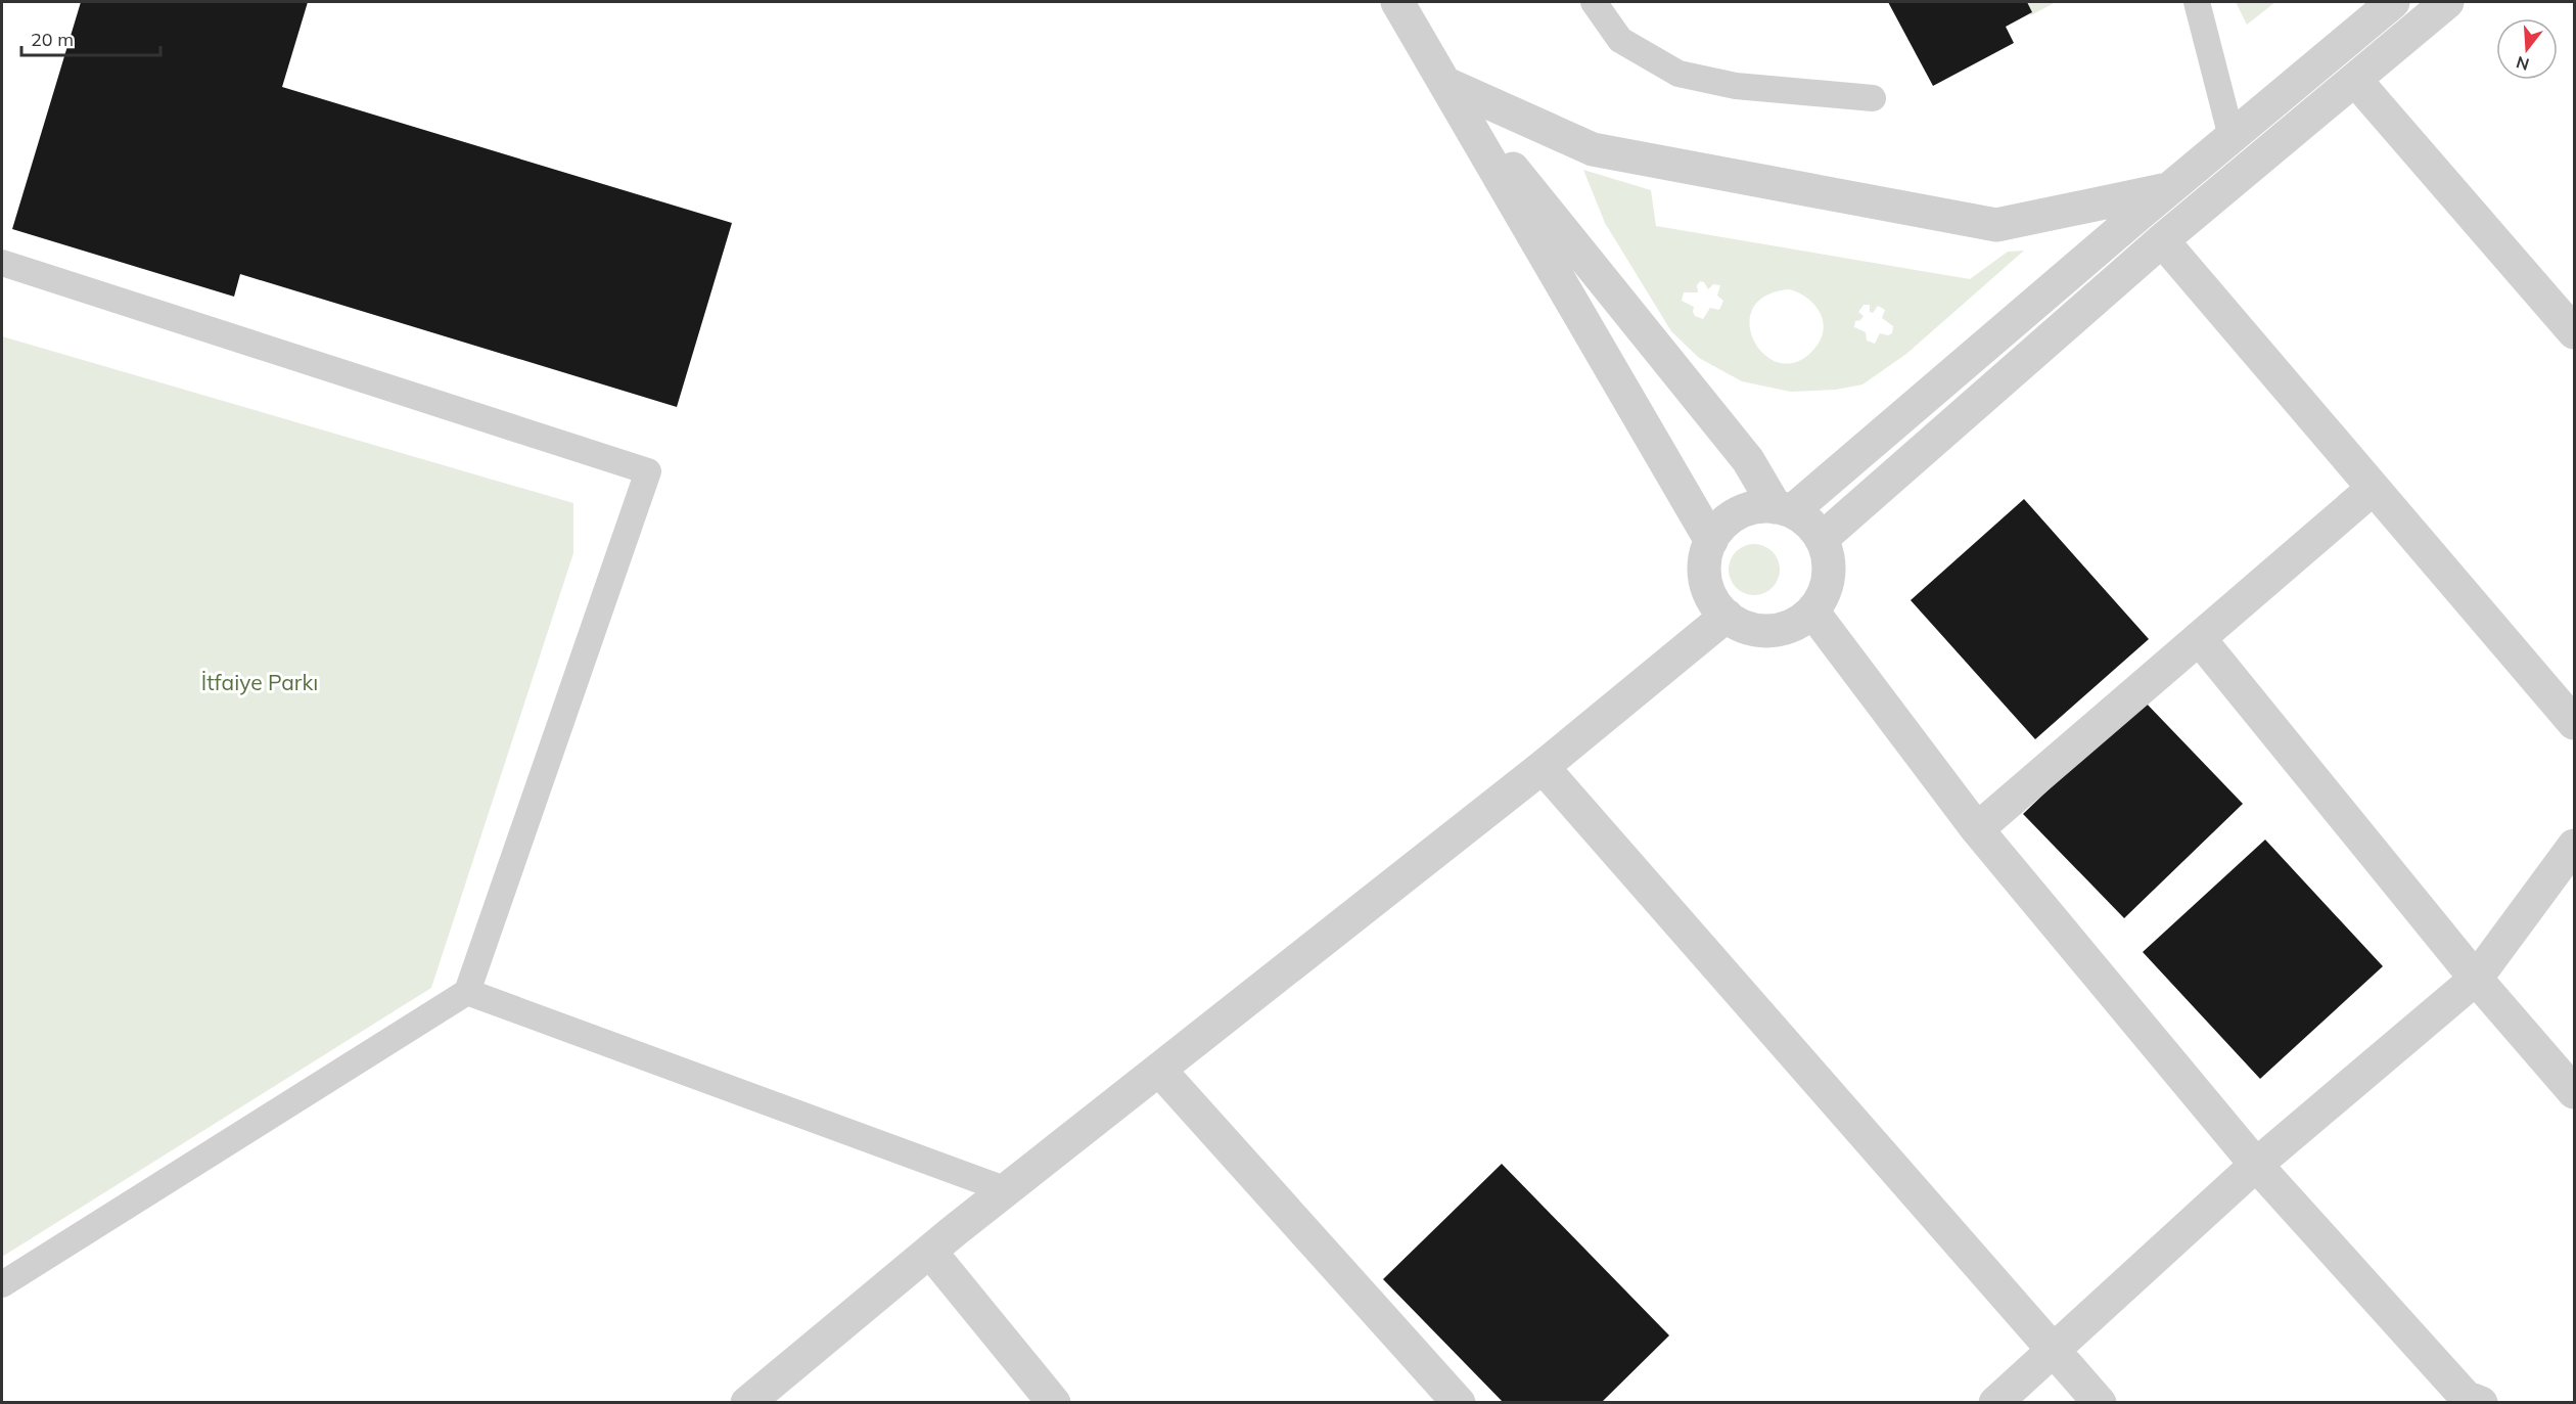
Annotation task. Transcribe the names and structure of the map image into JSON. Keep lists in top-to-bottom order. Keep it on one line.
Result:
{"parks":["İtfaiye Parkı"],"scale_bar":"20 m","north":"bottom"}
